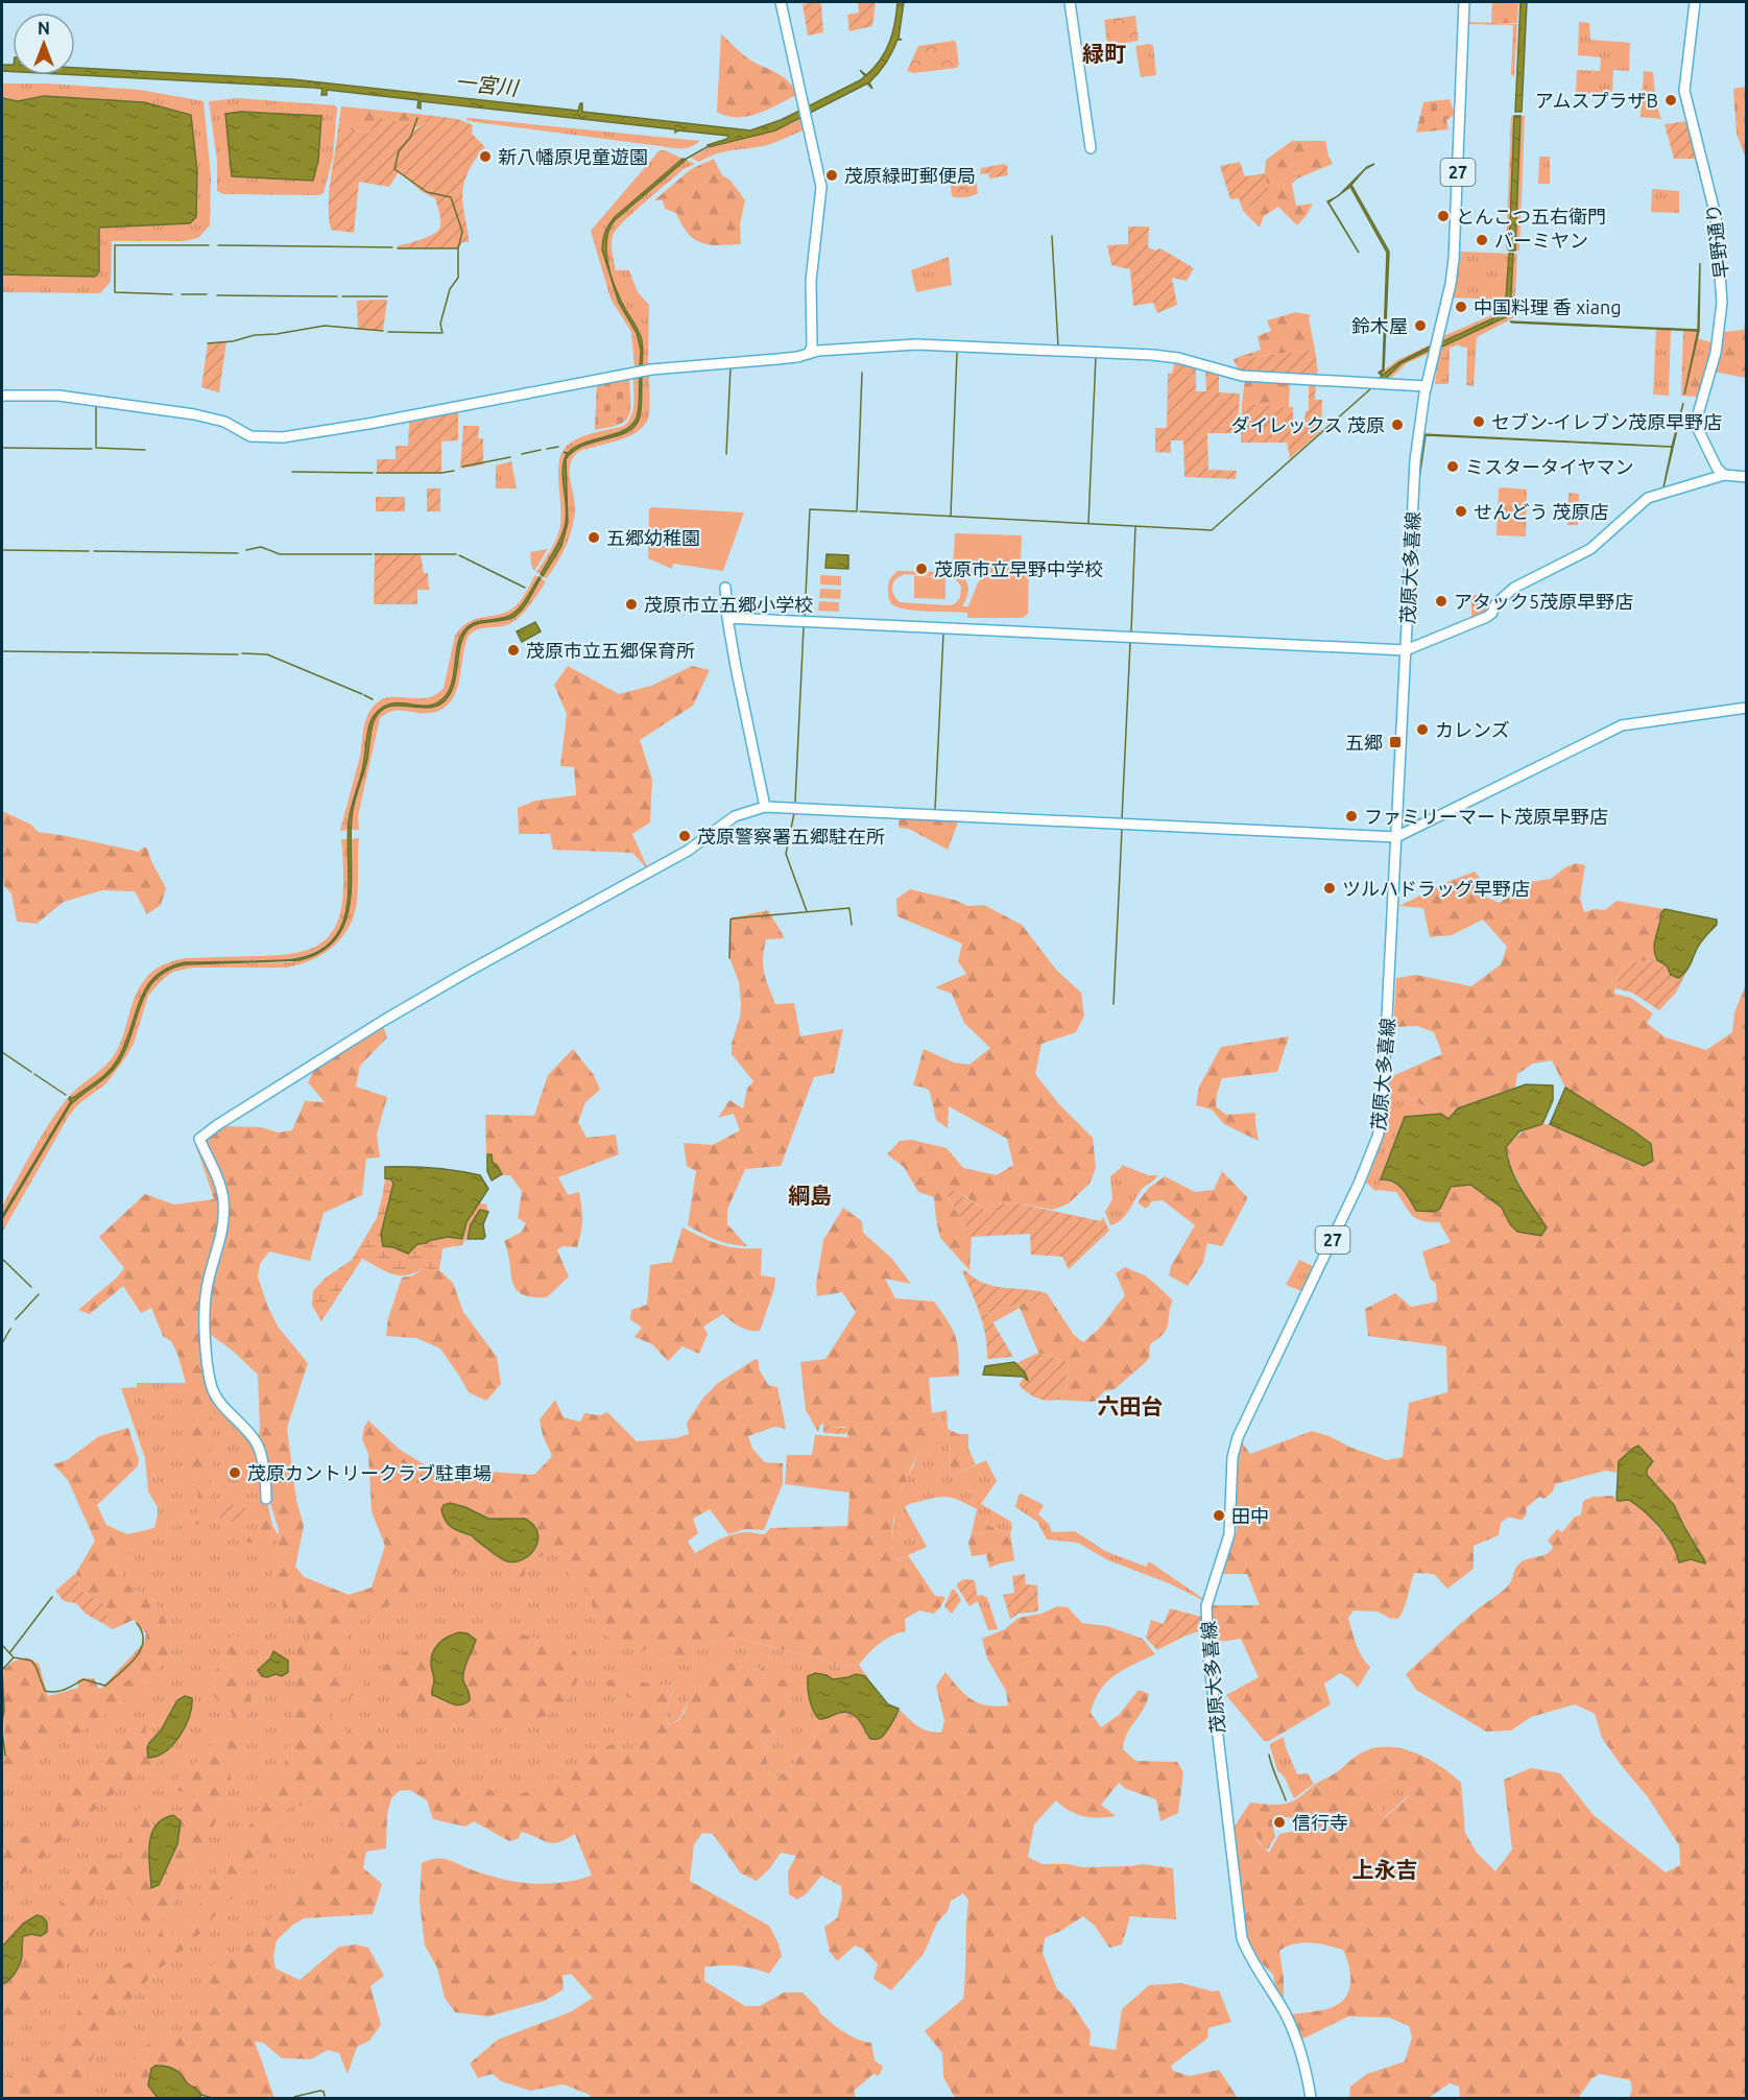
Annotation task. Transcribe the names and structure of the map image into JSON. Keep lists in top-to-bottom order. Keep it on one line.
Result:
{"streets":{"street":["27","早野通り","茂原大多喜線"]},"districts":["緑町","綱島","六田台","上永吉"],"water":["一宮川"],"places":{"other":["アムスプラザB","新八幡原児童遊園","茂原緑町郵便局","とんこつ五右衛門","バーミヤン","中国料理 香 xiang","鈴木屋","セブン-イレブン茂原早野店","ダイレックス 茂原","ミスタータイヤマン","せんどう 茂原店","五郷幼稚園","茂原市立早野中学校","アタック5茂原早野店","茂原市立五郷小学校","茂原市立五郷保育所","カレンズ","ファミリーマート茂原早野店","茂原警察署五郷駐在所","ツルハドラッグ早野店","茂原カントリークラブ駐車場","田中","信行寺"],"transit":["五郷"]},"north":"top"}
